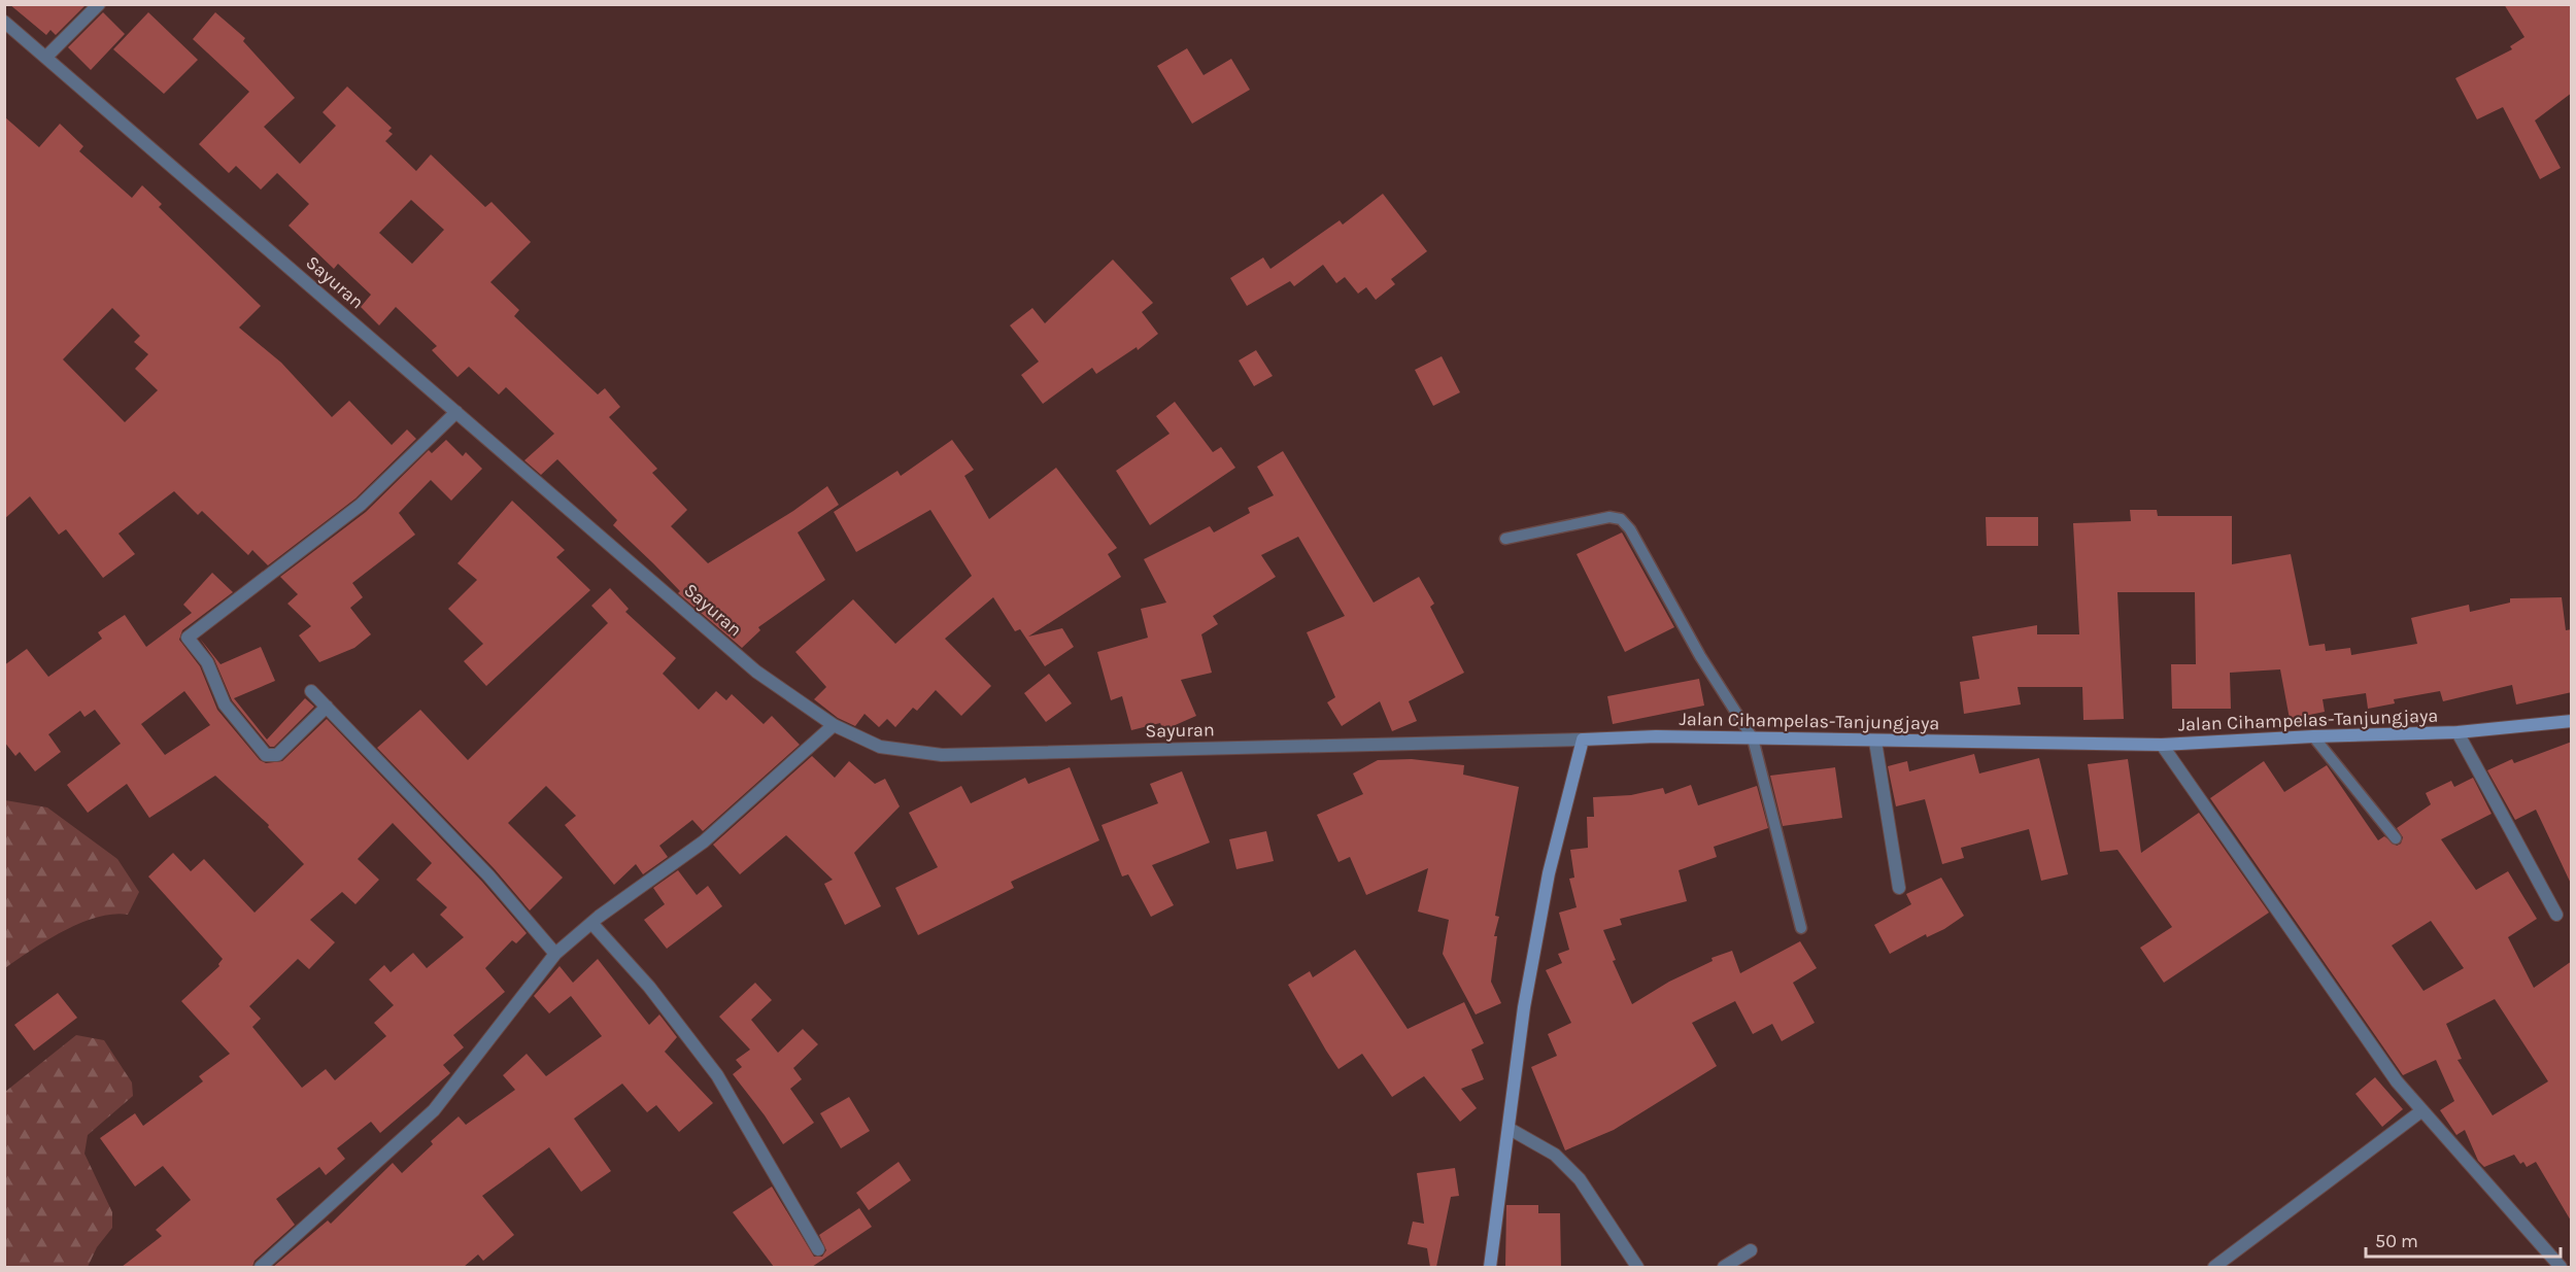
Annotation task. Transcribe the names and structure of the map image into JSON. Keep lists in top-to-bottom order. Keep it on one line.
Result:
{"streets":{"main road":["Jalan Cihampelas-Tanjungjaya"],"street":["Sayuran"]},"crossings":[["Sayuran","Jalan Cihampelas-Tanjungjaya"]],"scale_bar":"50 m"}
